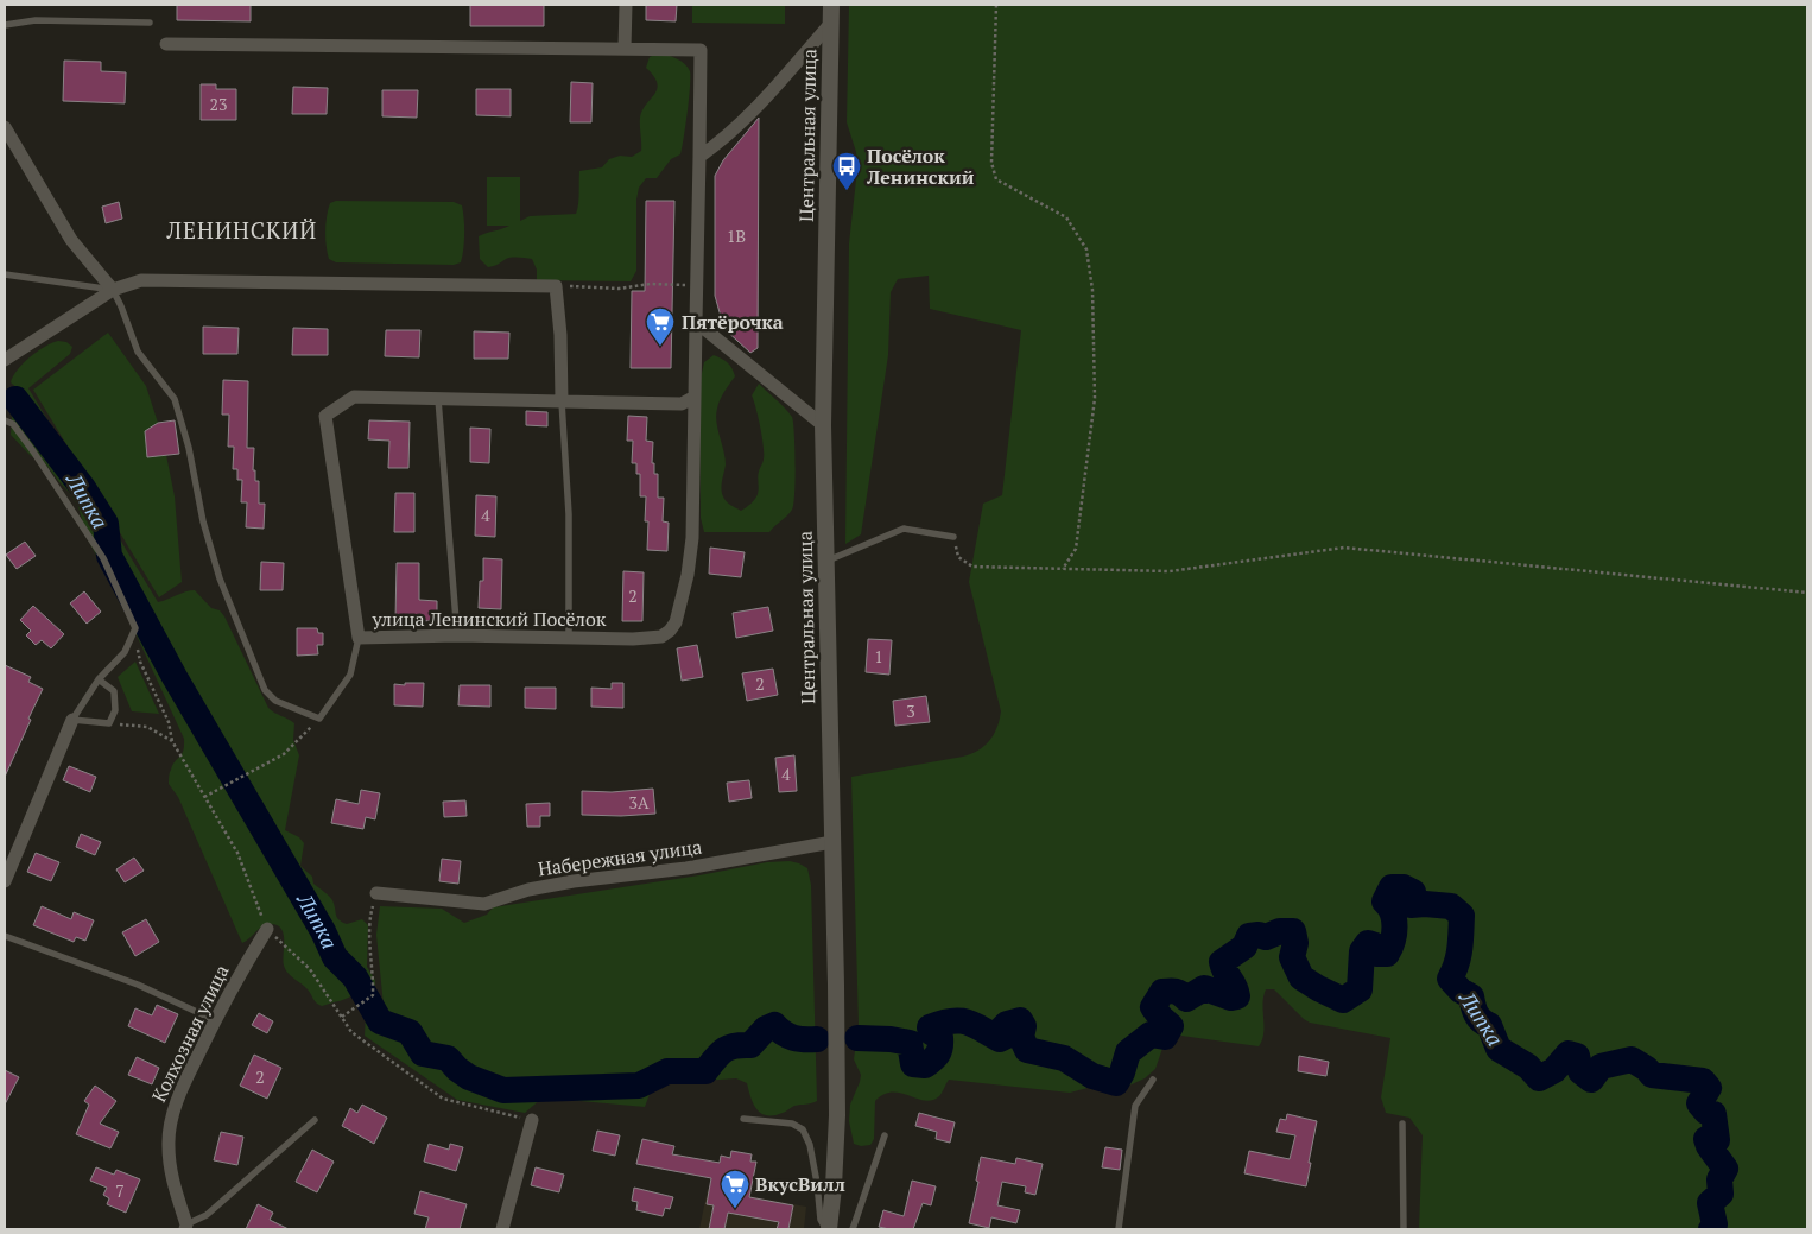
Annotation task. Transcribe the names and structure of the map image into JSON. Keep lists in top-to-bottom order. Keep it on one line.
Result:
{"streets":{"main road":["Центральная улица"],"street":["улица Ленинский Посёлок","Набережная улица","Колхозная улица"]},"crossings":[["Центральная улица","Набережная улица"]],"districts":["ЛЕНИНСКИЙ"],"water":["Липка"],"places":{"bus stop":["Посёлок Ленинский"],"supermarket":["Пятёрочка","ВкусВилл"]},"house_numbers":["23","1В","4","2","1","2","3","4","3А","2","7"]}
